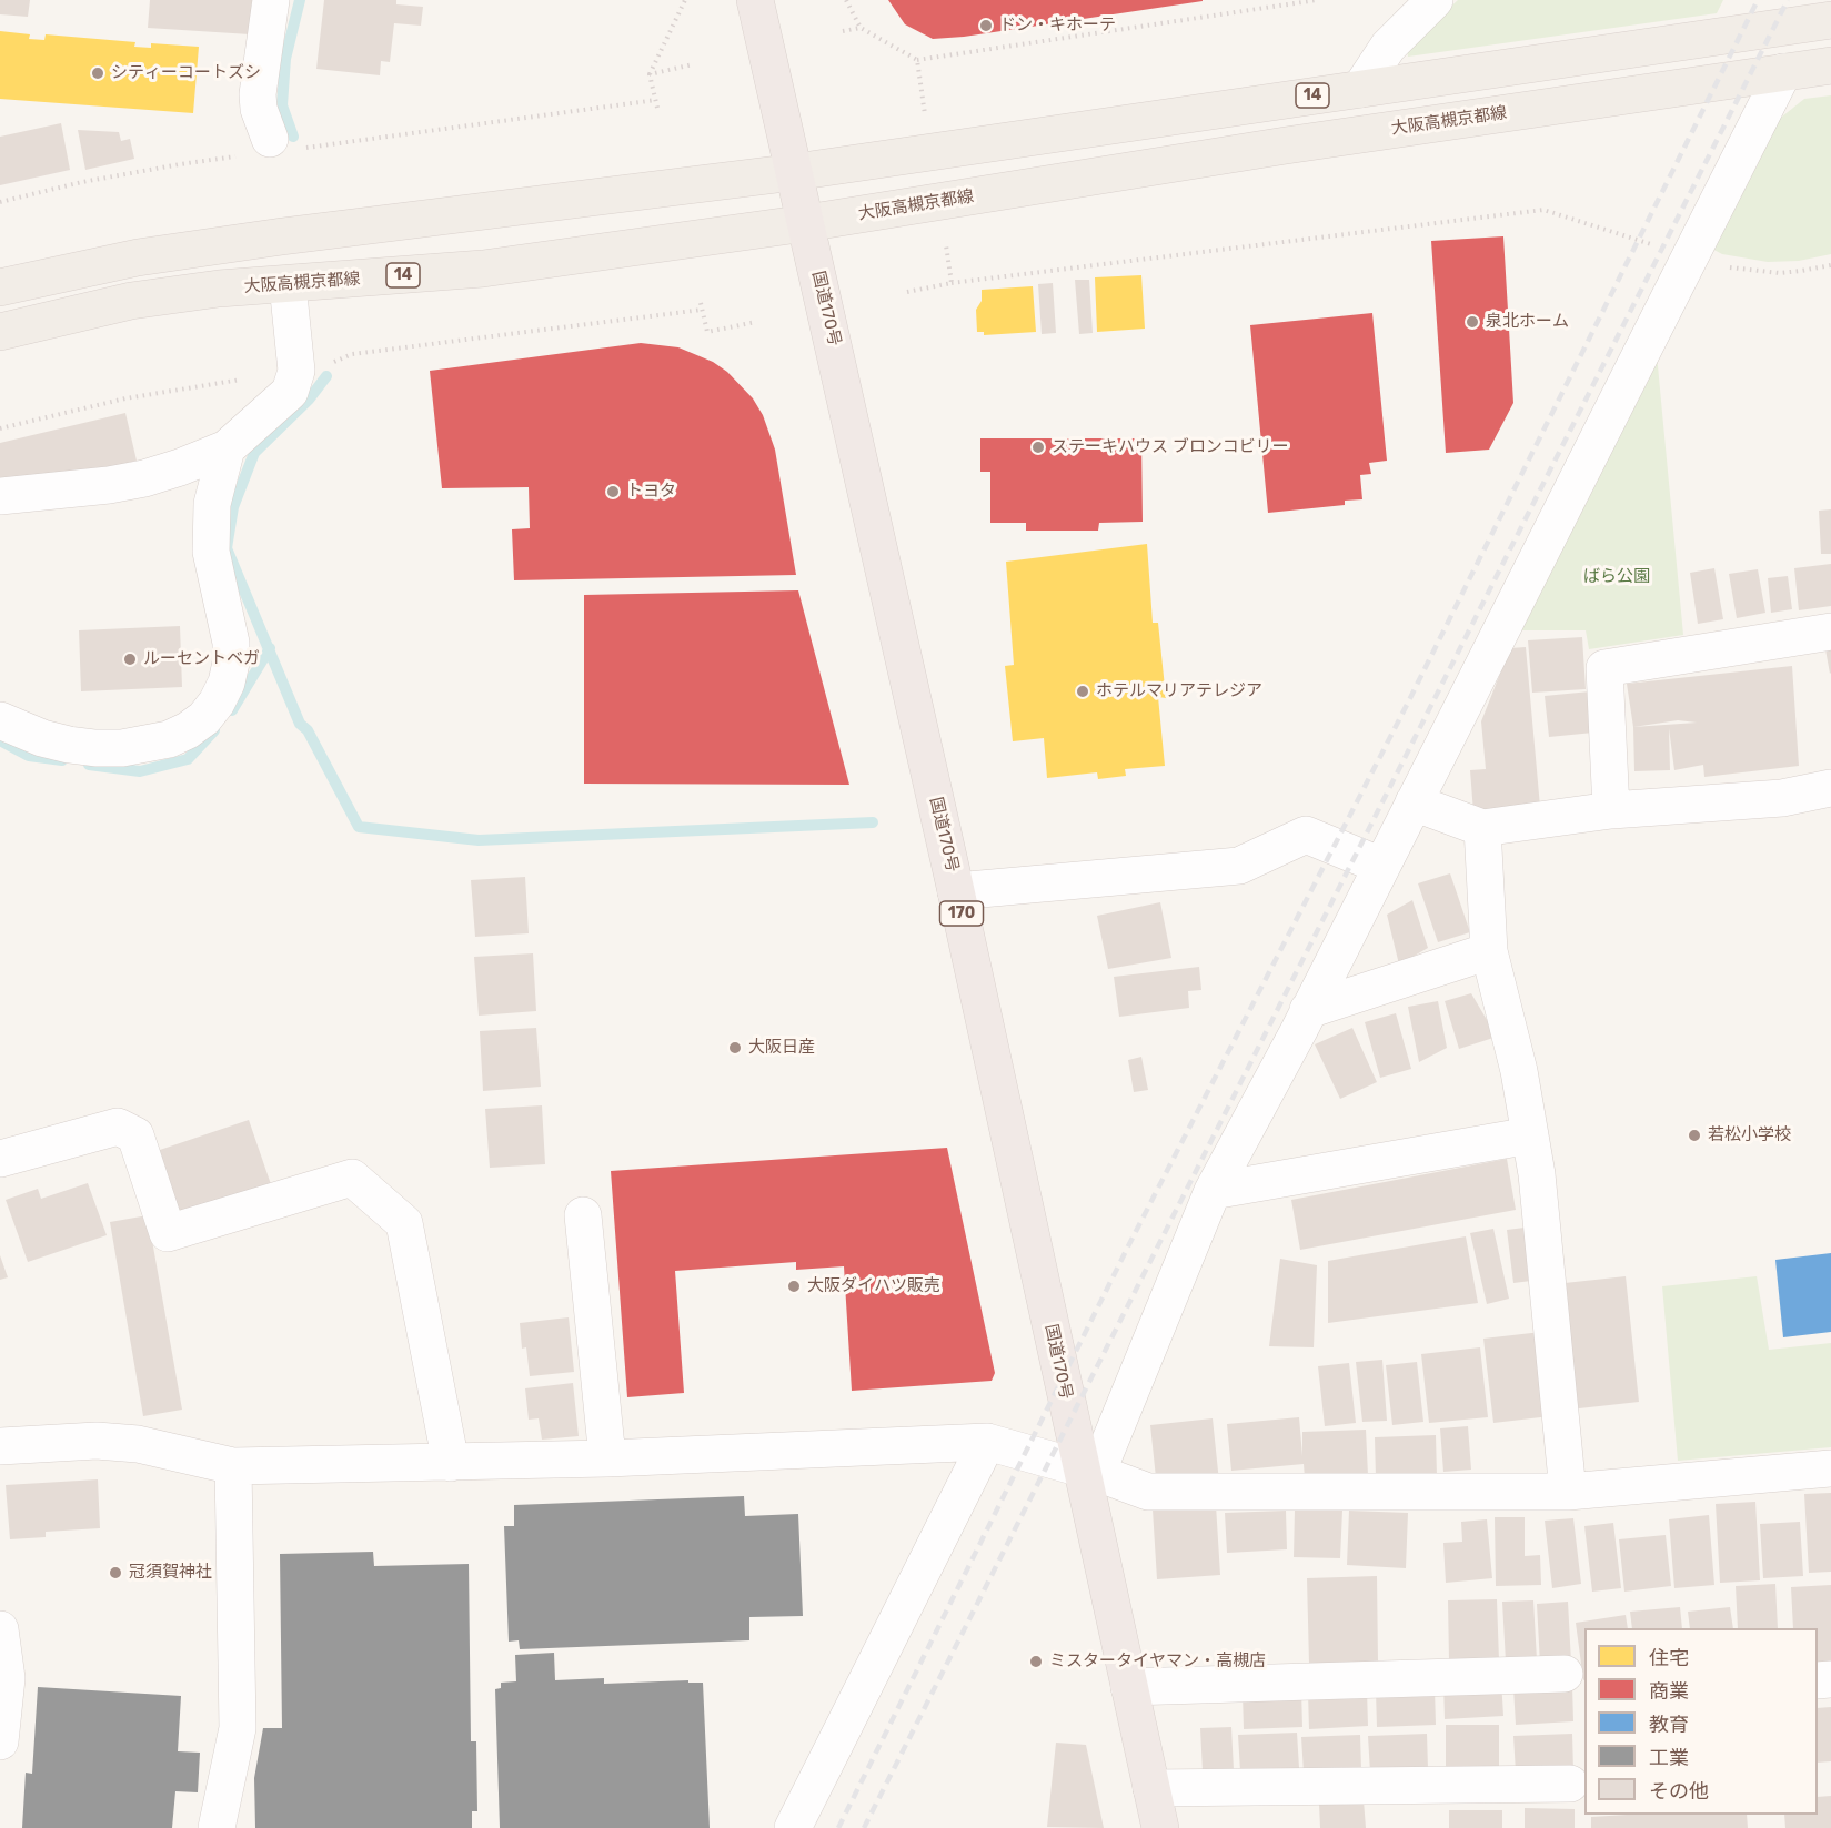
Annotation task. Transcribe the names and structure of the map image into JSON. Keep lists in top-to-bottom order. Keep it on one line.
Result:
{"streets":{"highway":["国道170号","170"],"main road":["14","大阪高槻京都線"]},"crossings":[["14","国道170号"],["大阪高槻京都線","国道170号"]],"parks":["ばら公園"],"places":["ドン・キホーテ","シティーコートズシ","泉北ホーム","ステーキハウス ブロンコビリー","トヨタ","ルーセントベガ","ホテルマリアテレジア","大阪日産","若松小学校","大阪ダイハツ販売","冠須賀神社","ミスタータイヤマン・高槻店"],"legend":["住宅","商業","教育","工業","その他"]}
